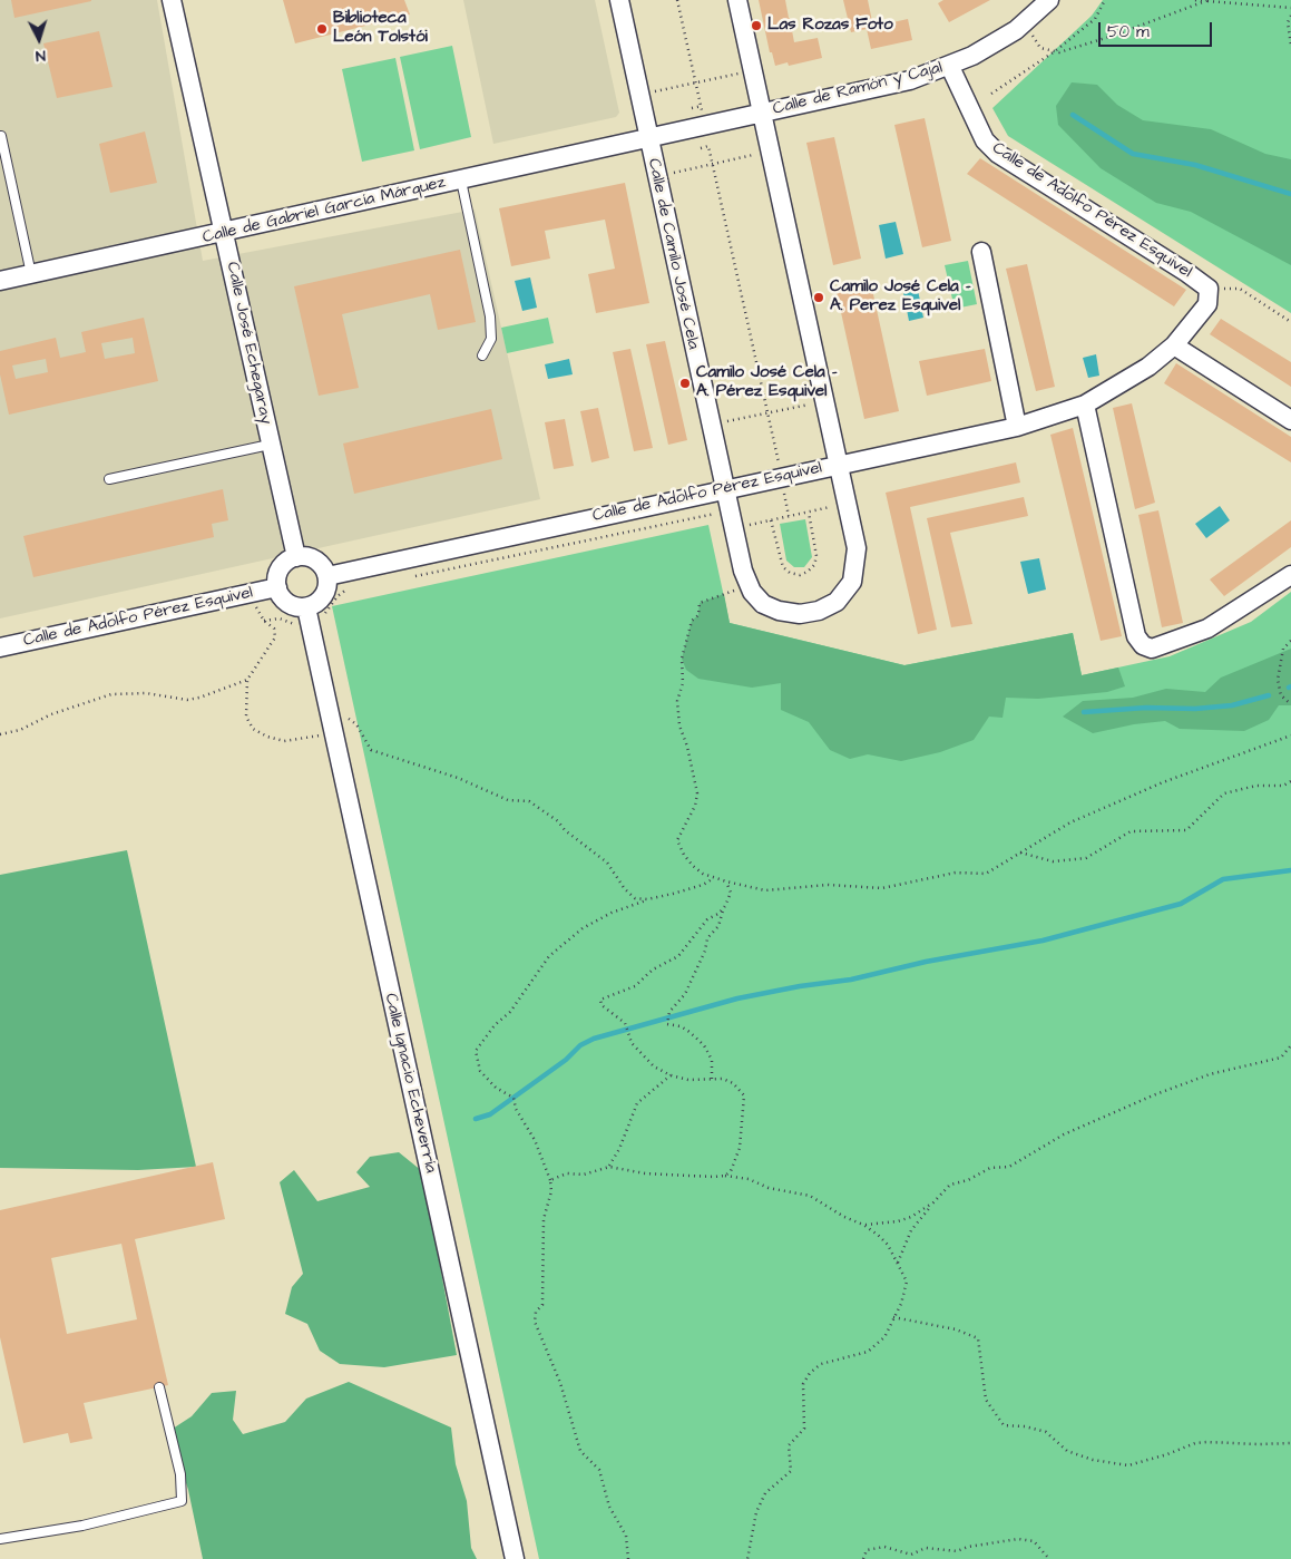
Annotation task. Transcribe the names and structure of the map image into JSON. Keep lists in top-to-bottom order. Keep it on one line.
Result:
{"streets":{"street":["Calle de Ramón y Cajal","Calle de Gabriel García Márquez","Calle de Adolfo Pérez Esquivel","Calle de Camilo José Cela","Calle José Echegaray","Calle Ignacio Echeverría"]},"crossings":[["Calle de Ramón y Cajal","Calle de Gabriel García Márquez"],["Calle de Ramón y Cajal","Calle de Adolfo Pérez Esquivel"],["Calle de Ramón y Cajal","Calle de Camilo José Cela"],["Calle de Gabriel García Márquez","Calle de Camilo José Cela"],["Calle de Gabriel García Márquez","Calle José Echegaray"],["Calle de Adolfo Pérez Esquivel","Calle de Camilo José Cela"],["Calle de Adolfo Pérez Esquivel","Calle José Echegaray"],["Calle de Adolfo Pérez Esquivel","Calle Ignacio Echeverría"],["Calle José Echegaray","Calle Ignacio Echeverría"]],"places":["Las Rozas Foto","Biblioteca León Tolstói","Camilo José Cela - A. Perez Esquivel","Camilo José Cela - A. Pérez Esquivel"],"scale_bar":"50 m","north":"bottom"}
